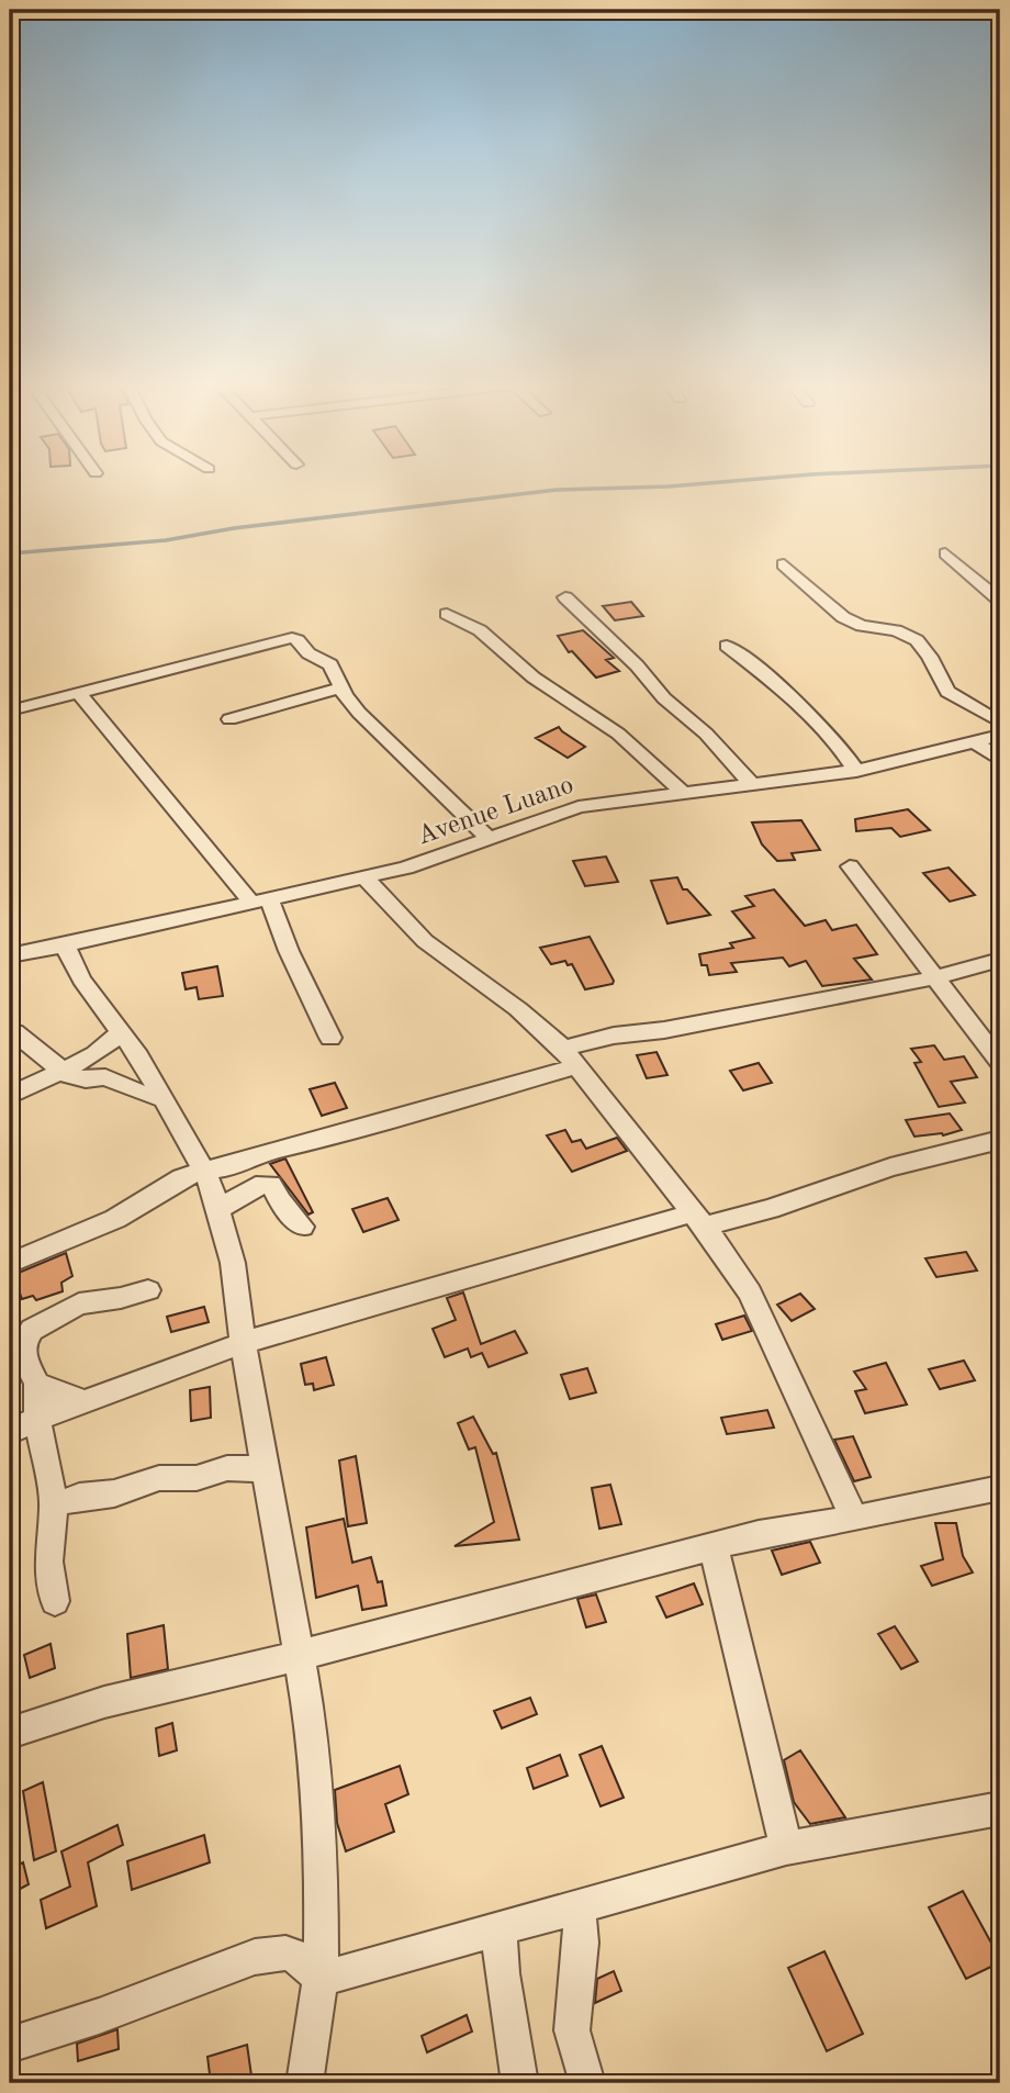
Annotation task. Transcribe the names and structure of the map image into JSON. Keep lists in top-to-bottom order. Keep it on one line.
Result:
{"streets":{"street":["Avenue Luano"]}}
